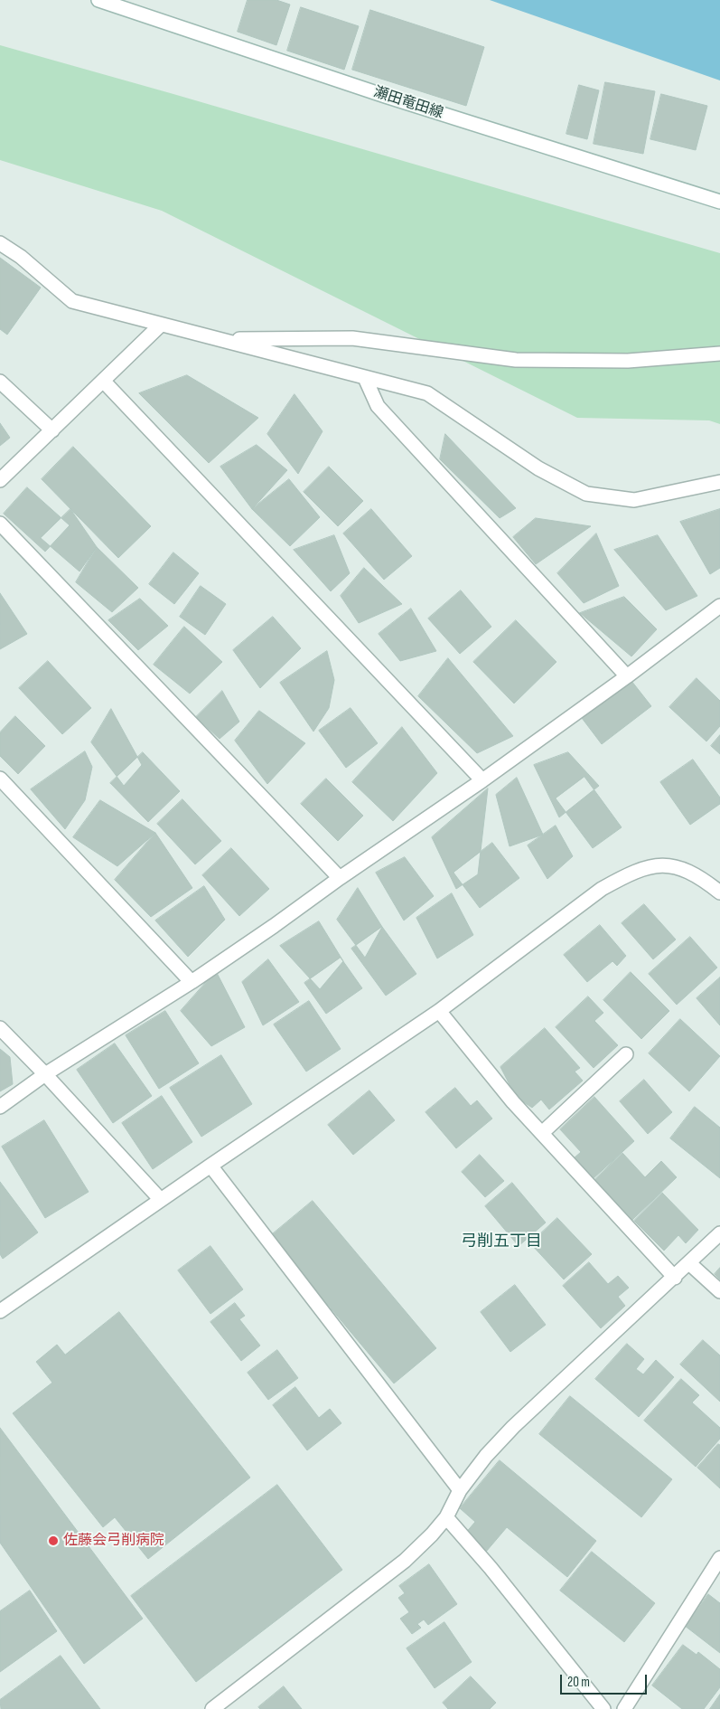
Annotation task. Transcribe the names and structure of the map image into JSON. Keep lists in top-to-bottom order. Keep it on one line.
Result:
{"streets":{"street":["瀬田竜田線"]},"districts":["弓削五丁目"],"places":["佐藤会弓削病院"],"scale_bar":"20 m"}
